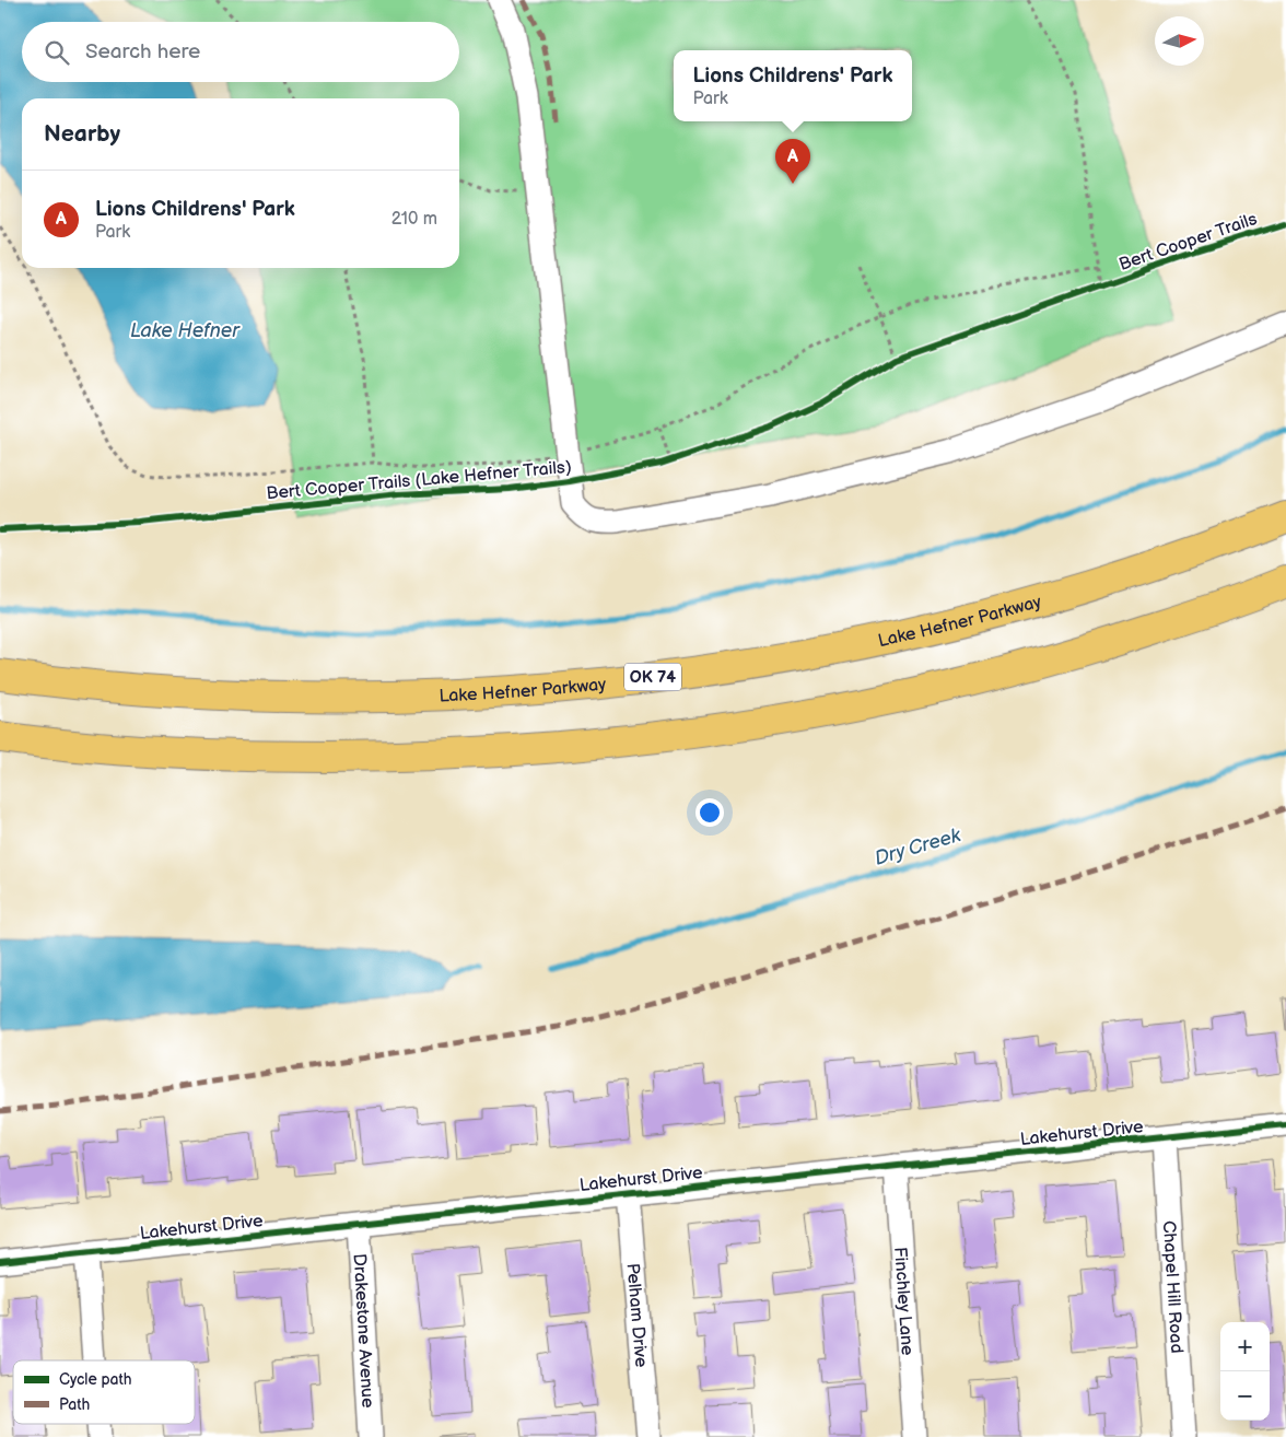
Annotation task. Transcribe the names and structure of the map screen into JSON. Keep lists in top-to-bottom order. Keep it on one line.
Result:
{"streets":{"highway":["Lake Hefner Parkway","OK 74"],"street":["Lakehurst Drive","Chapel Hill Road","Finchley Lane","Pelham Drive","Drakestone Avenue"],"path":["Bert Cooper Trails (Lake Hefner Trails)"],"cycle path":["Bert Cooper Trails"]},"crossings":[["Lakehurst Drive","Chapel Hill Road"],["Lakehurst Drive","Finchley Lane"],["Lakehurst Drive","Pelham Drive"],["Lakehurst Drive","Drakestone Avenue"]],"water":["Lake Hefner","Dry Creek"],"legend":["Cycle path","Path"],"north":"right","page":{"search":"Search here","popup":["Lions Childrens' Park","Park"],"heading":"Nearby","pins":"A","list":[{"mark":"A","name":"Lions Childrens' Park","note":"Park","value":"210 m"}],"map_buttons":["+","−"]}}
